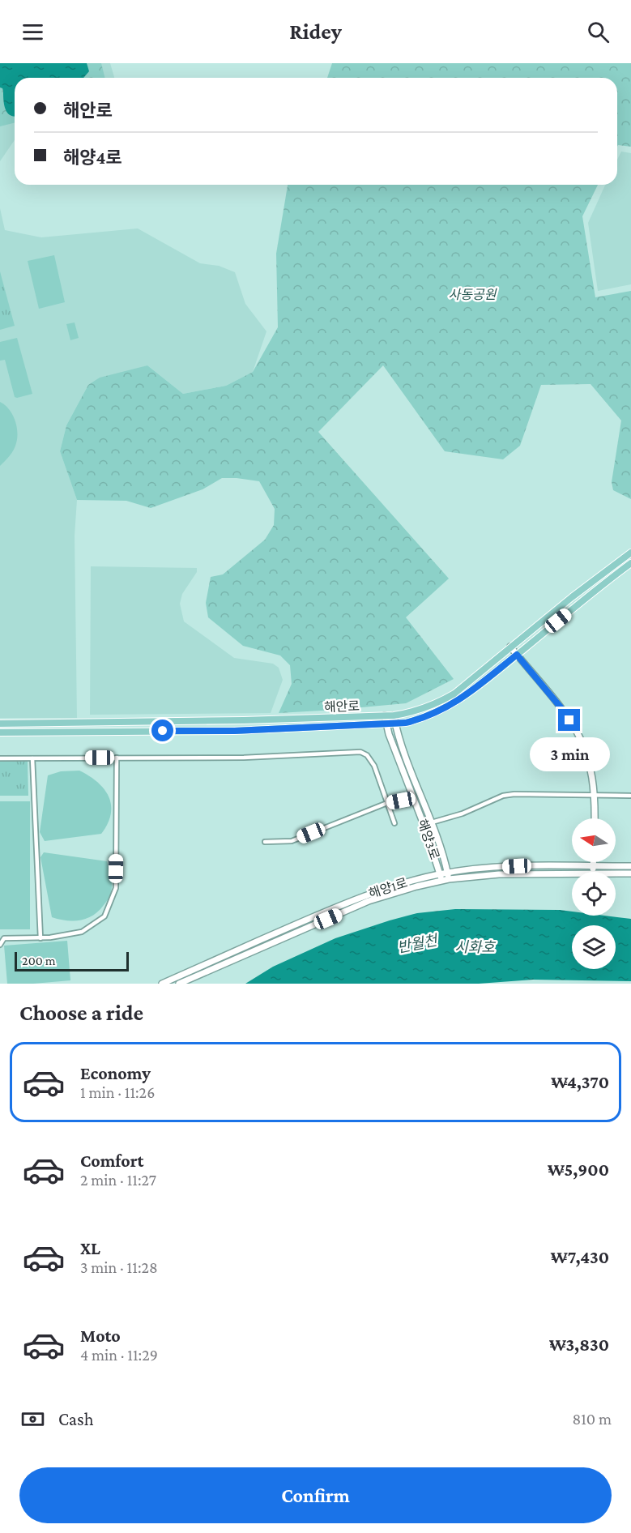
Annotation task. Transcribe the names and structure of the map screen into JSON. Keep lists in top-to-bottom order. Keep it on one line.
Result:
{"streets":{"main road":["해안로"],"street":["해양3로","해양1로"]},"crossings":[["해안로","해양3로"],["해양3로","해양1로"]],"water":["반월천","시화호"],"parks":["사동공원"],"scale_bar":"200 m","north":"left","page":{"header":"Ridey","banner":["해안로","해양4로"],"bubble":"3 min","scale":"200 m","heading":"Choose a ride","list":[{"name":"Economy","note":"1 min · 11:26","value":"₩4,370"},{"name":"Comfort","note":"2 min · 11:27","value":"₩5,900"},{"name":"XL","note":"3 min · 11:28","value":"₩7,430"},{"name":"Moto","note":"4 min · 11:29","value":"₩3,830"}],"pay":["Cash","810 m"],"buttons":"Confirm"}}
